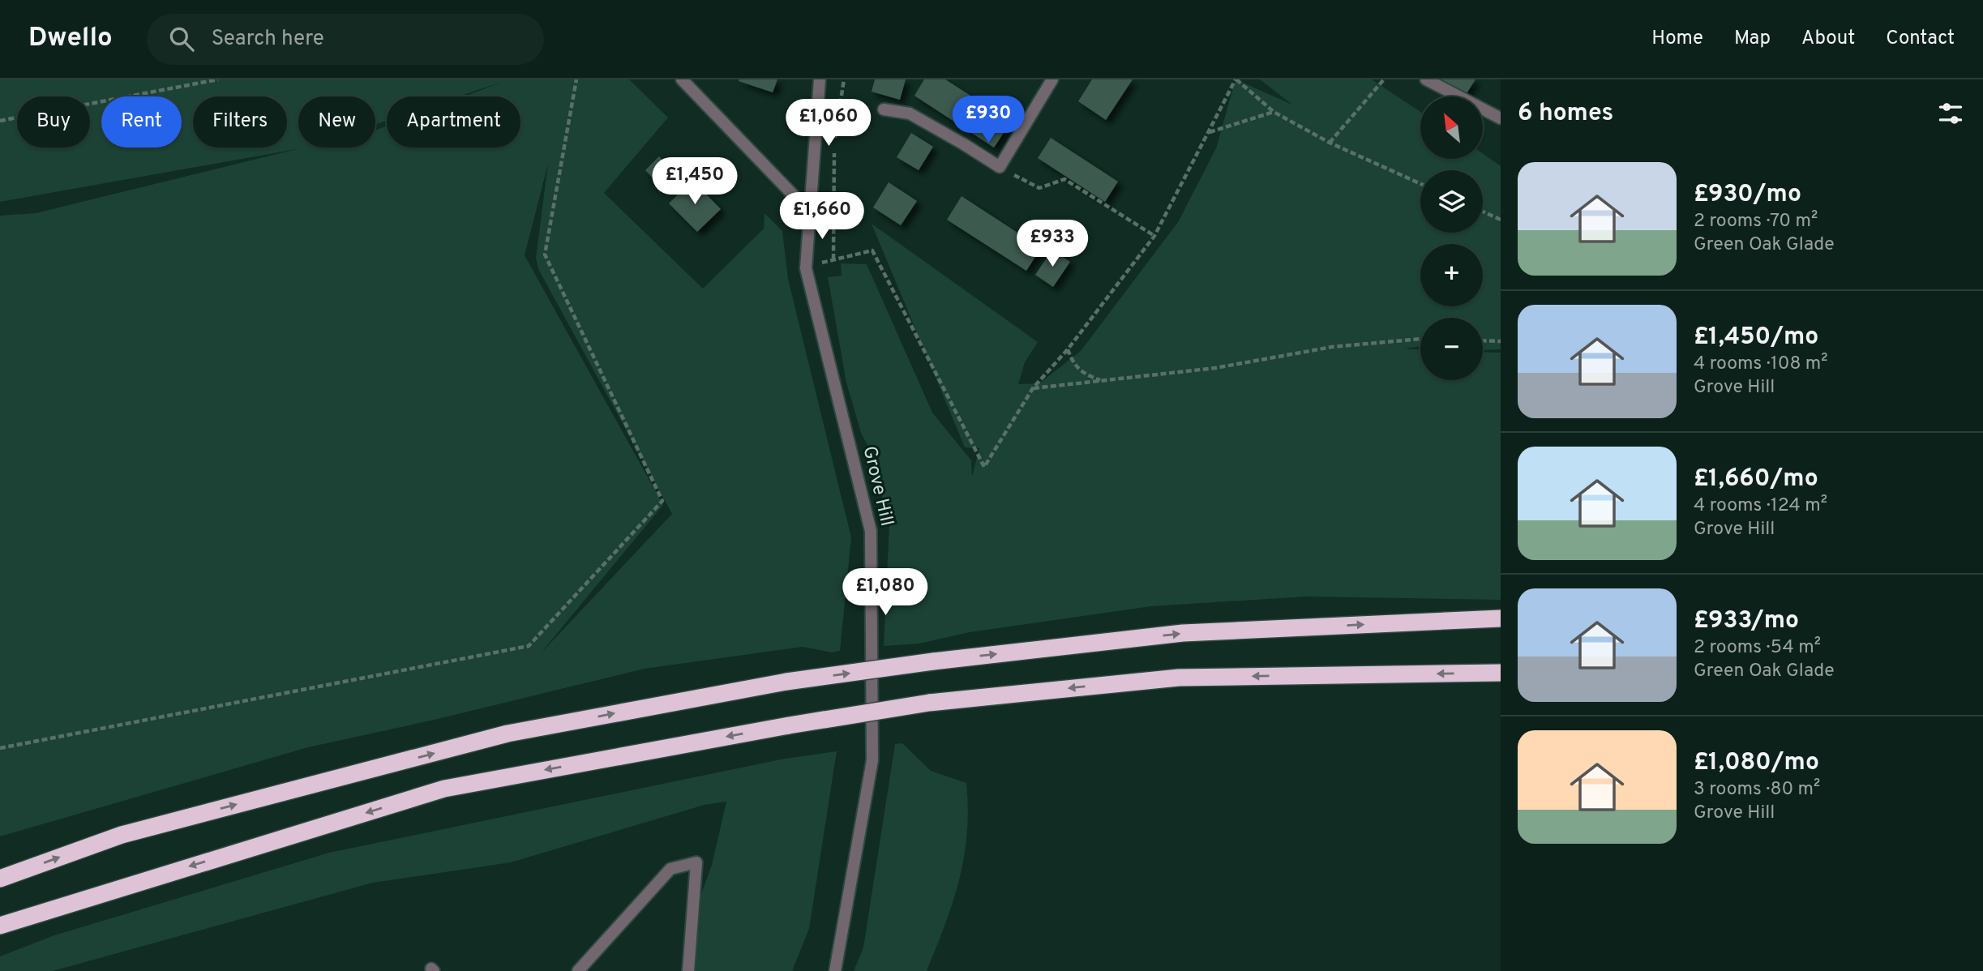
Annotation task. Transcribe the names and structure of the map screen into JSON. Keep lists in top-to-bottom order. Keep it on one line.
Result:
{"streets":{"street":["Grove Hill"]},"north":"top left","page":{"header":"Dwello","search":"Search here","nav":["Home","Map","About","Contact"],"heading":"6 homes","price":["£930","£1,060","£1,450","£1,660","£933","£1,080"],"map_buttons":["+","−"],"chip":["Buy","Rent","Filters","New","Apartment"],"list":[{"name":"£930/mo","note":"2 rooms · 70 m² · Green Oak Glade"},{"name":"£1,450/mo","note":"4 rooms · 108 m² · Grove Hill"},{"name":"£1,660/mo","note":"4 rooms · 124 m² · Grove Hill"},{"name":"£933/mo","note":"2 rooms · 54 m² · Green Oak Glade"},{"name":"£1,080/mo","note":"3 rooms · 80 m² · Grove Hill"}]}}
